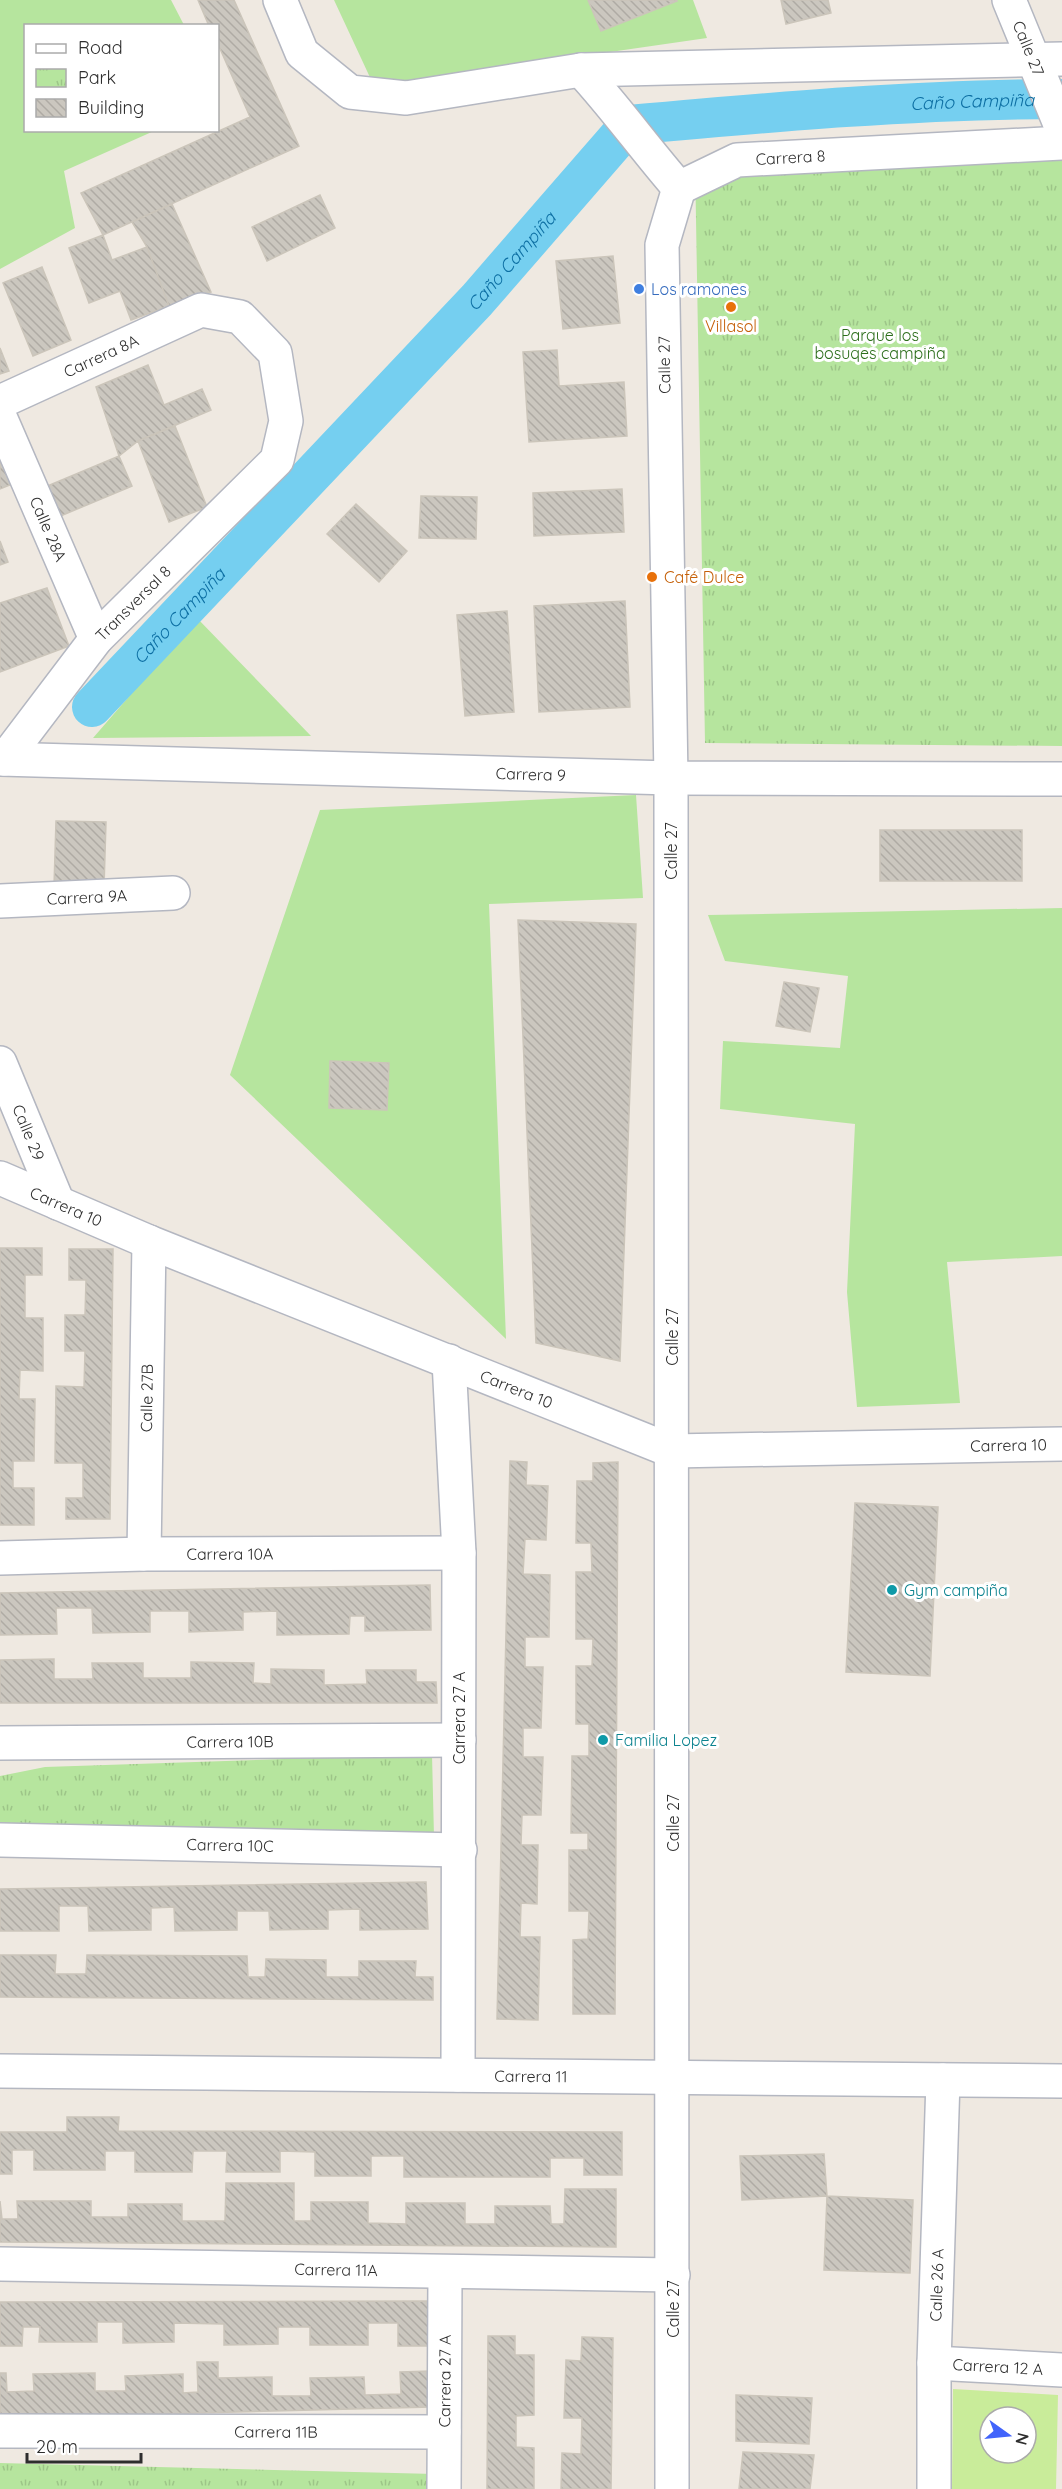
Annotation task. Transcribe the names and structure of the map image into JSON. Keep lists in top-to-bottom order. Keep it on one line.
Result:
{"streets":{"street":["Calle 27","Carrera 8","Carrera 8A","Calle 28A","Transversal 8","Carrera 9","Carrera 9A","Calle 29","Carrera 10","Calle 27B","Carrera 10A","Carrera 27 A","Carrera 10B","Carrera 10C","Carrera 11","Carrera 11A","Calle 26 A","Carrera 12 A","Carrera 11B"]},"crossings":[["Calle 27","Carrera 8"],["Calle 27","Carrera 9"],["Calle 27","Carrera 10"],["Calle 27","Carrera 11"],["Calle 27","Carrera 11A"],["Carrera 8A","Transversal 8"],["Calle 28A","Transversal 8"],["Transversal 8","Carrera 9"],["Calle 29","Carrera 10"],["Carrera 10","Calle 27B"],["Carrera 10","Carrera 27 A"],["Calle 27B","Carrera 10A"],["Carrera 10A","Carrera 27 A"],["Carrera 27 A","Carrera 10B"],["Carrera 27 A","Carrera 10C"],["Carrera 27 A","Carrera 11"],["Carrera 27 A","Carrera 11A"],["Carrera 27 A","Carrera 11B"],["Carrera 11","Calle 26 A"],["Calle 26 A","Carrera 12 A"]],"water":["Caño Campiña"],"parks":["Parque los bosuqes campiña"],"places":["Los ramones","Villasol","Café Dulce","Gym campiña","Familia Lopez"],"legend":["Road","Park","Building"],"scale_bar":"20 m","north":"right"}
